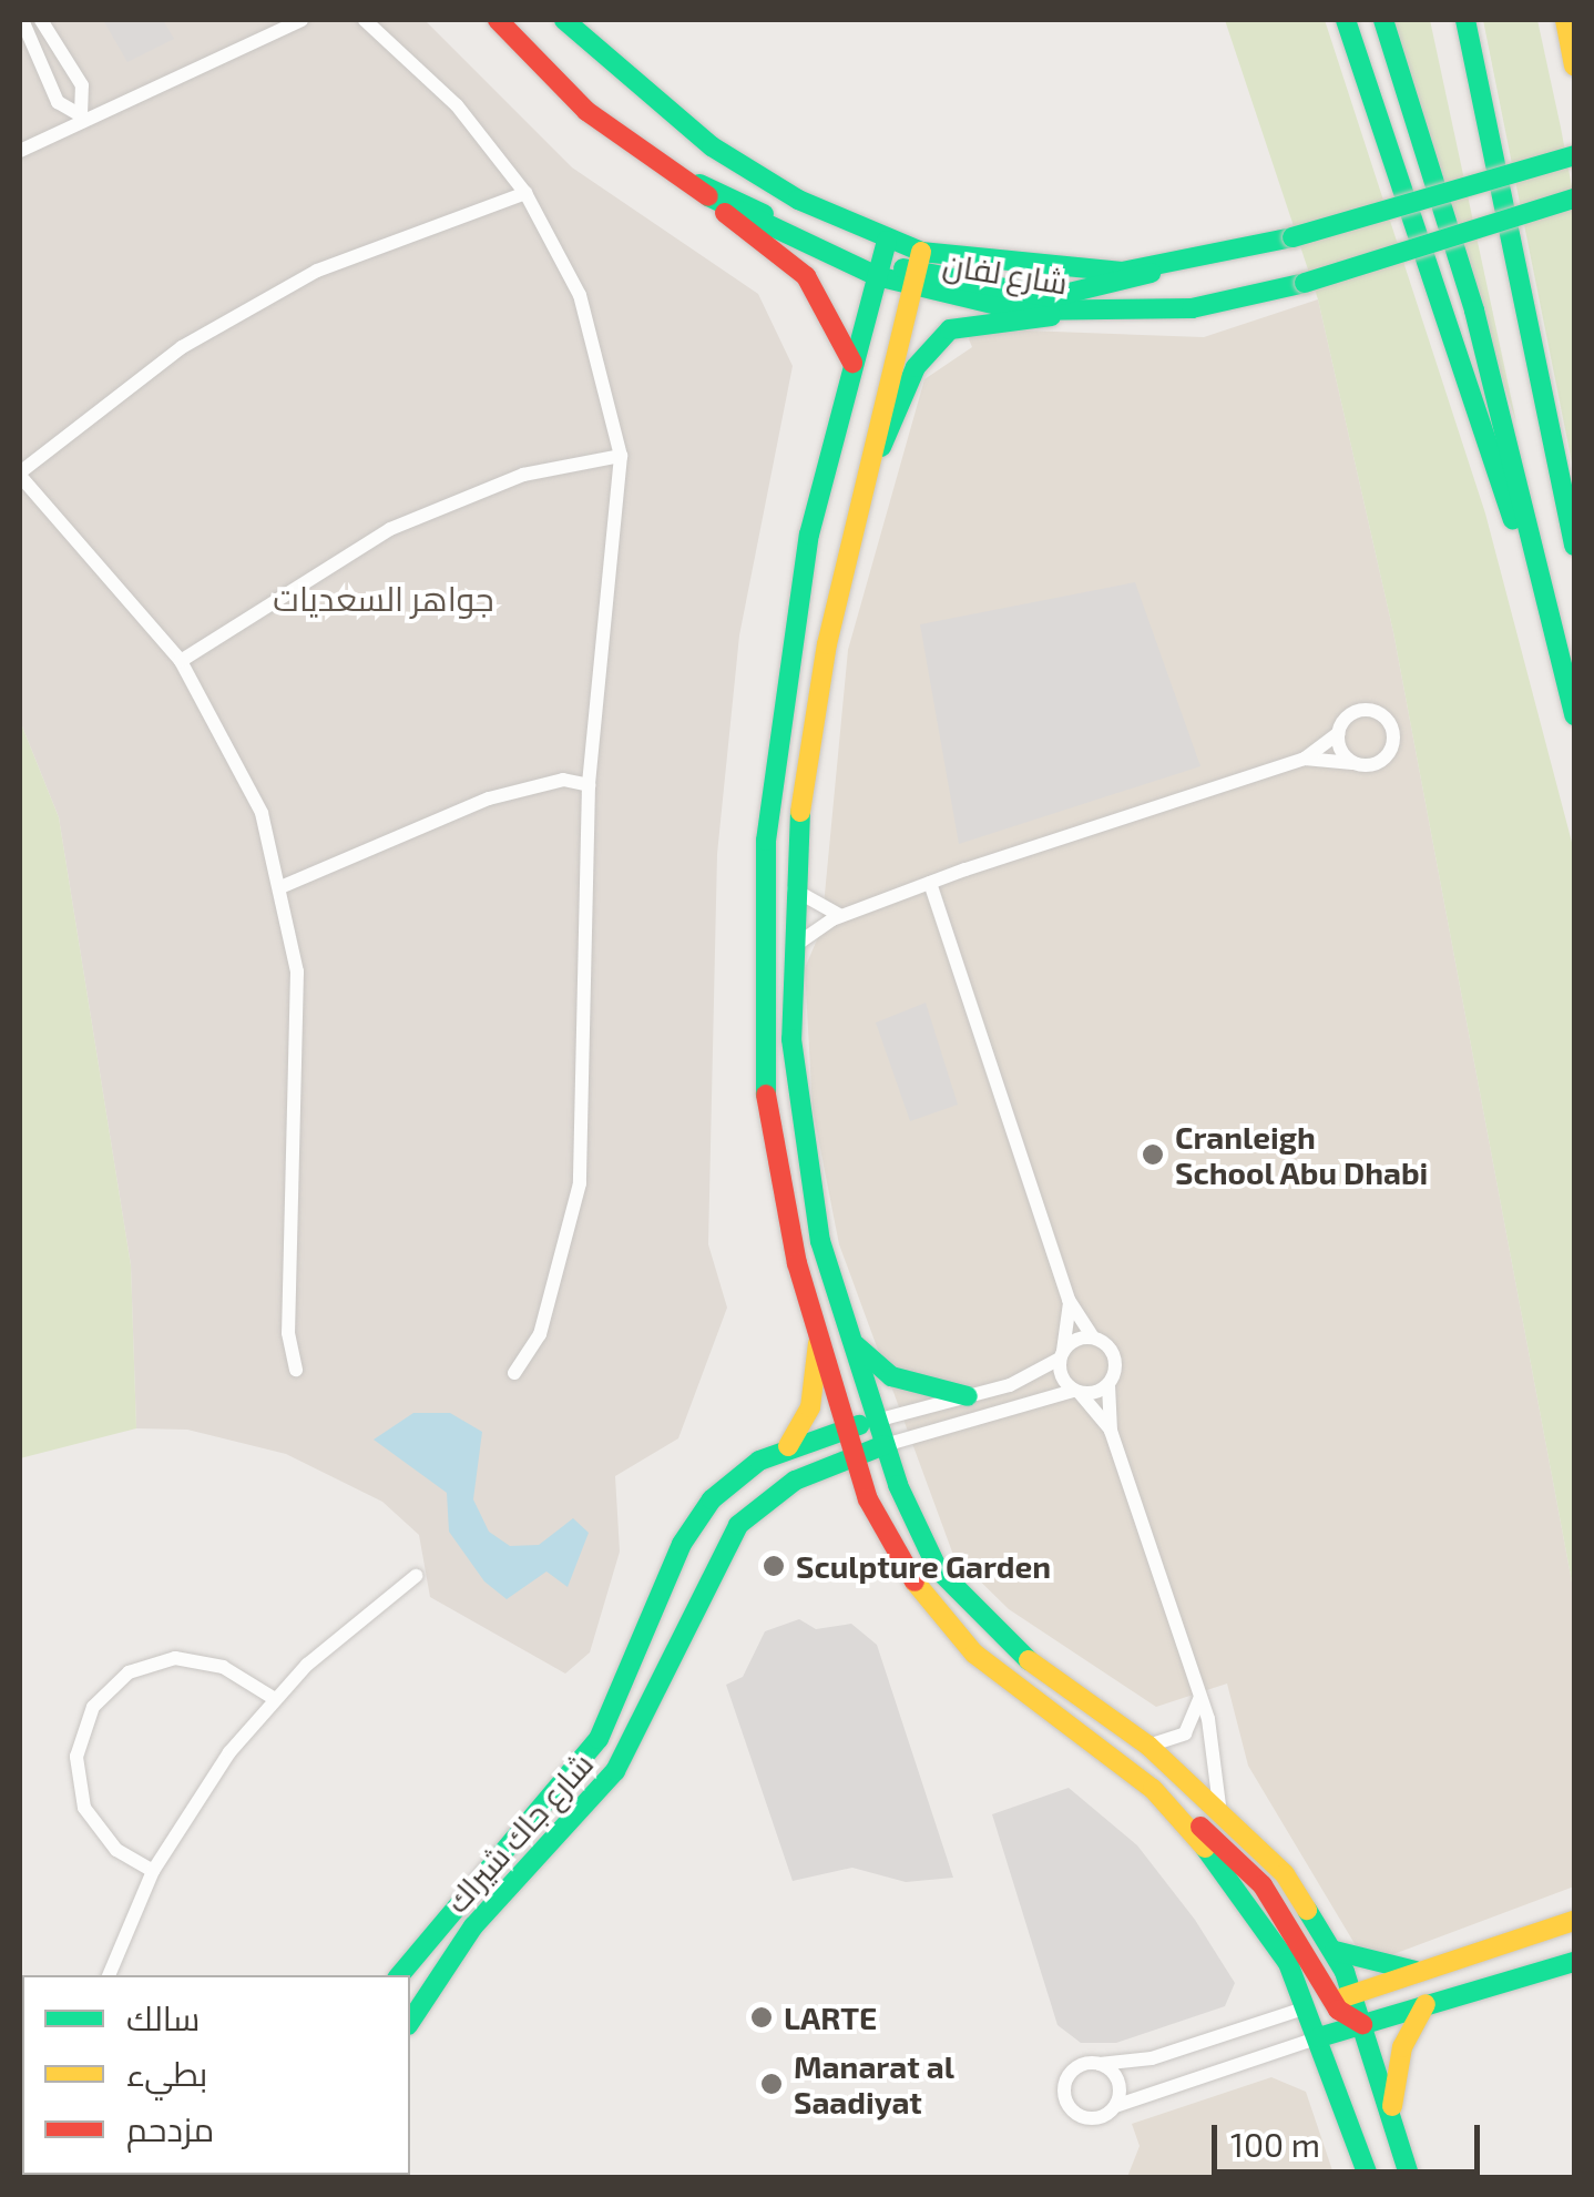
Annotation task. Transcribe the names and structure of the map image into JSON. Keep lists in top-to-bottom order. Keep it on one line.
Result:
{"streets":{"main road":["شارع لفان","شارع جاك شيراك"]},"districts":["جواهر السعديات"],"places":["Cranleigh School Abu Dhabi","Sculpture Garden","LARTE","Manarat al Saadiyat"],"legend":["سالك","بطيء","مزدحم"],"scale_bar":"100 m"}
